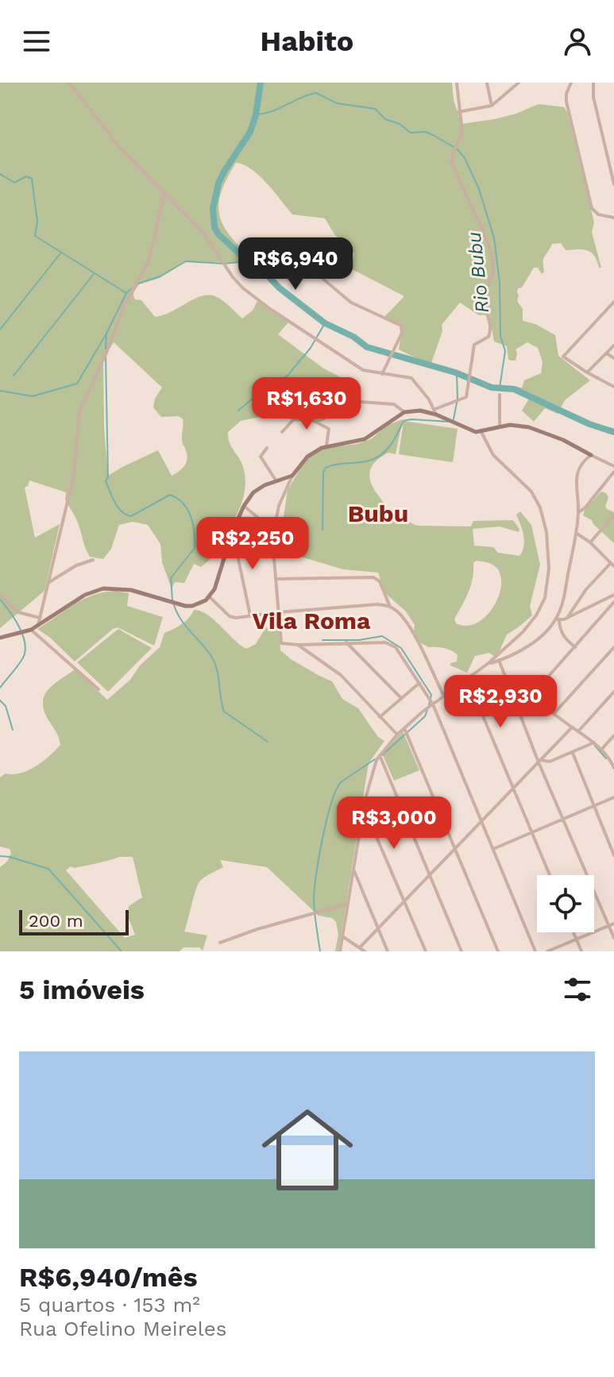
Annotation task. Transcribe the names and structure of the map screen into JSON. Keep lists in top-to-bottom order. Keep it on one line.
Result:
{"districts":["Bubu","Vila Roma"],"water":["Rio Bubu"],"scale_bar":"200 m","page":{"header":"Habito","price":["R$6,940","R$1,630","R$2,250","R$2,930","R$3,000"],"scale":"200 m","heading":"5 imóveis","list":[{"name":"R$6,940/mês","note":"5 quartos · 153 m² · Rua Ofelino Meireles"}]}}
